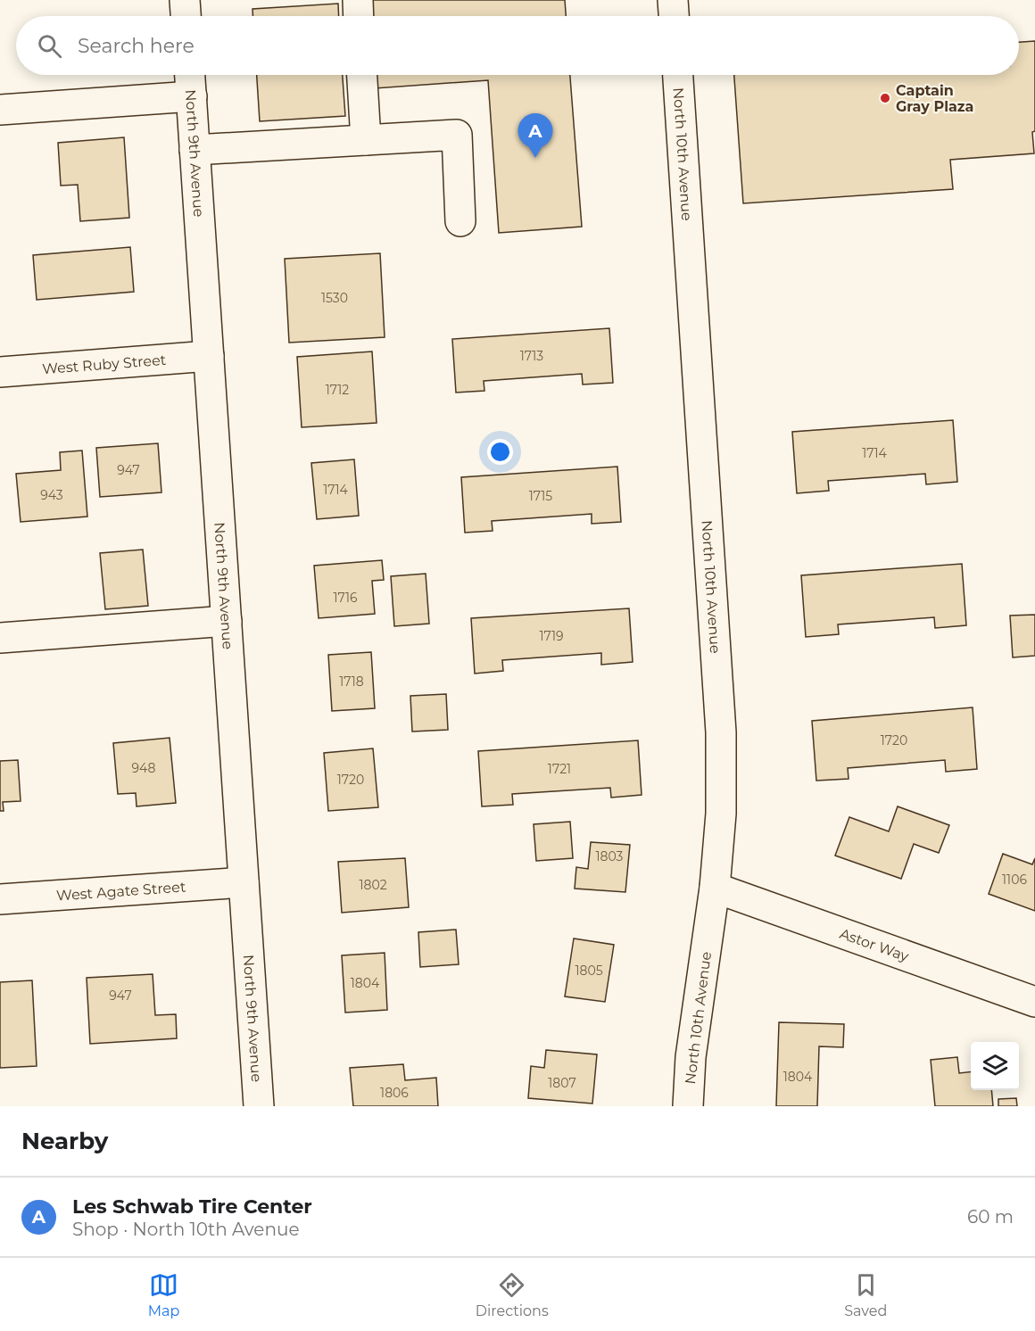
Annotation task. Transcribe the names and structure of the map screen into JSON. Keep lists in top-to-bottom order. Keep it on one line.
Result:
{"streets":{"street":["North 9th Avenue","North 10th Avenue","West Ruby Street","West Agate Street","Astor Way"]},"crossings":[["North 9th Avenue","West Ruby Street"],["North 9th Avenue","West Agate Street"],["North 10th Avenue","Astor Way"]],"places":["Captain Gray Plaza"],"house_numbers":["1530","1713","1712","1714","947","1714","943","1715","1716","1719","1718","1720","948","1721","1720","1803","1106","1802","1805","1804","947","1804","1807","1806"],"page":{"search":"Search here","pins":"A","heading":"Nearby","list":[{"mark":"A","name":"Les Schwab Tire Center","note":"Shop · North 10th Avenue","value":"60 m"}],"nav":["Map","Directions","Saved"]}}
